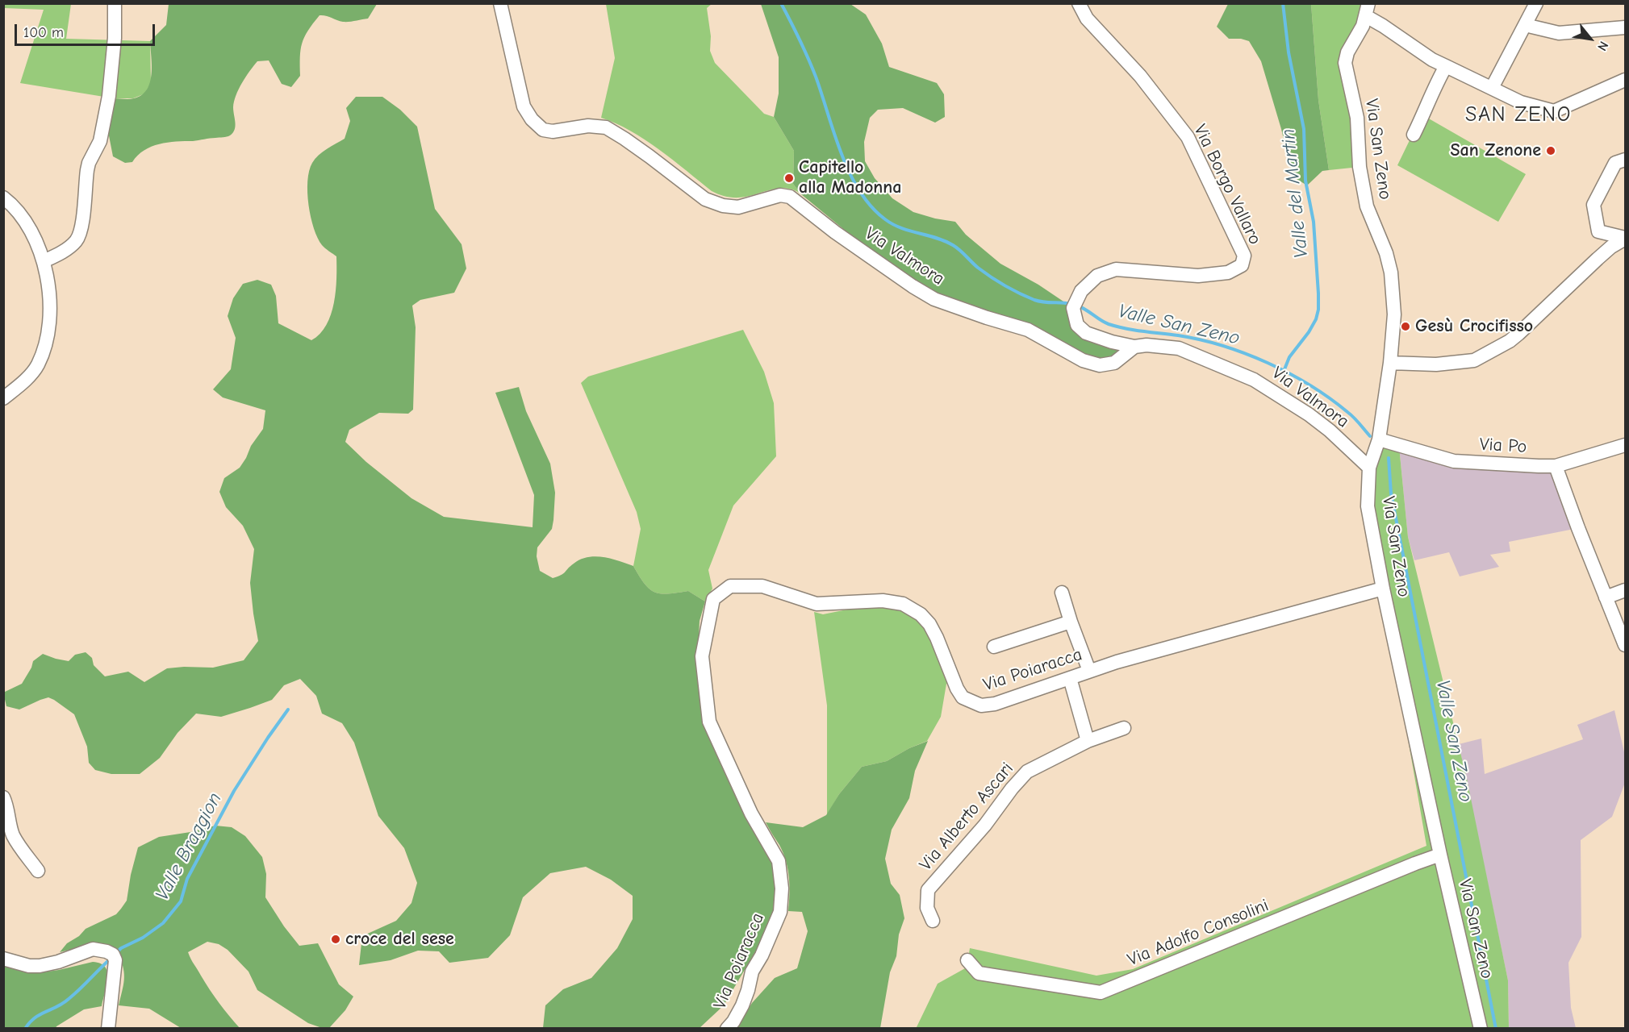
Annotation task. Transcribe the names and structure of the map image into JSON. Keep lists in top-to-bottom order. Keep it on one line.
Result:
{"streets":{"street":["Via San Zeno","Via Borgo Vallaro","Via Valmora","Via Po","Via Poiaracca","Via Alberto Ascari","Via Adolfo Consolini"]},"crossings":[["Via San Zeno","Via Valmora"],["Via San Zeno","Via Po"],["Via San Zeno","Via Poiaracca"],["Via San Zeno","Via Adolfo Consolini"],["Via Borgo Vallaro","Via Valmora"]],"districts":["SAN ZENO"],"water":["Valle del Martin","Valle San Zeno","Valle Braggion"],"places":["San Zenone","Capitello alla Madonna","Gesù Crocifisso","croce del sese"],"scale_bar":"100 m","north":"bottom right"}
